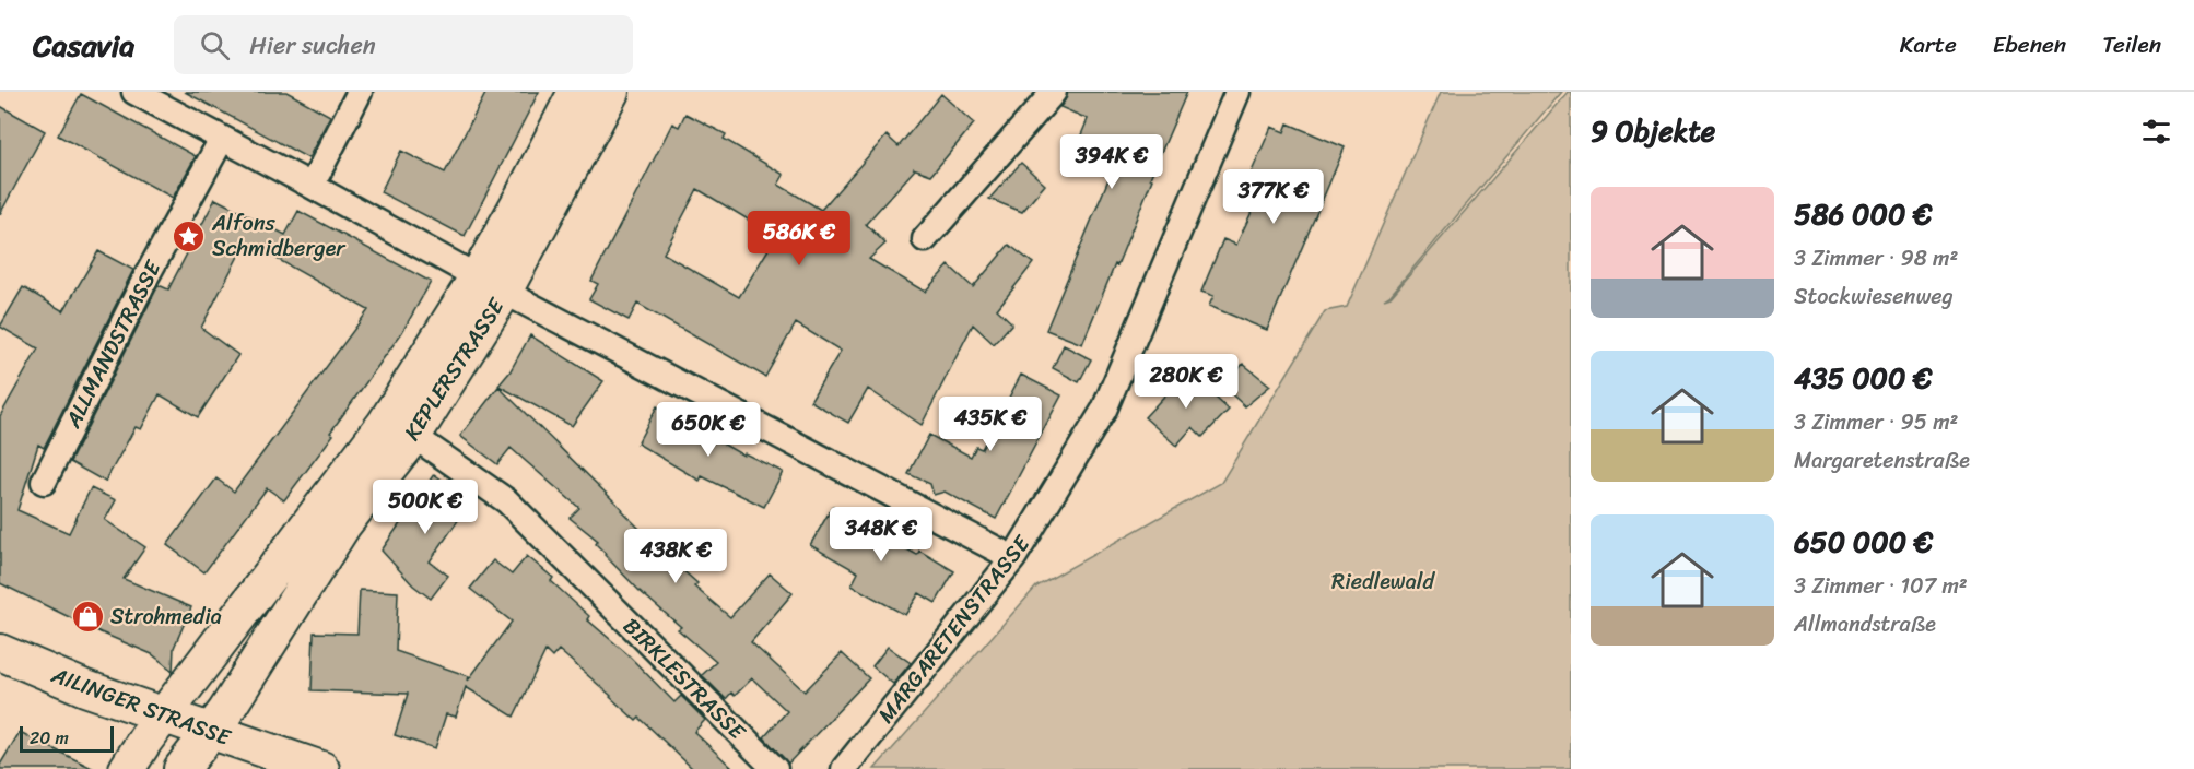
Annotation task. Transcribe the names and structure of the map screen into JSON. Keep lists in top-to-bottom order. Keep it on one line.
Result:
{"streets":{"street":["ALLMANDSTRASSE","KEPLERSTRASSE","MARGARETENSTRASSE","BIRKLESTRASSE","AILINGER STRASSE"]},"crossings":[["KEPLERSTRASSE","BIRKLESTRASSE"],["KEPLERSTRASSE","AILINGER STRASSE"]],"parks":["Riedlewald"],"places":{"place":["Alfons Schmidberger"],"shop":["Strohmedia"]},"scale_bar":"20 m","page":{"header":"Casavia","search":"Hier suchen","nav":["Karte","Ebenen","Teilen"],"heading":"9 Objekte","price":["394K €","377K €","586K €","280K €","435K €","650K €","500K €","348K €","438K €"],"list":[{"name":"586 000 €","note":"3 Zimmer · 98 m² · Stockwiesenweg"},{"name":"435 000 €","note":"3 Zimmer · 95 m² · Margaretenstraße"},{"name":"650 000 €","note":"3 Zimmer · 107 m² · Allmandstraße"}],"scale":"20 m"}}
